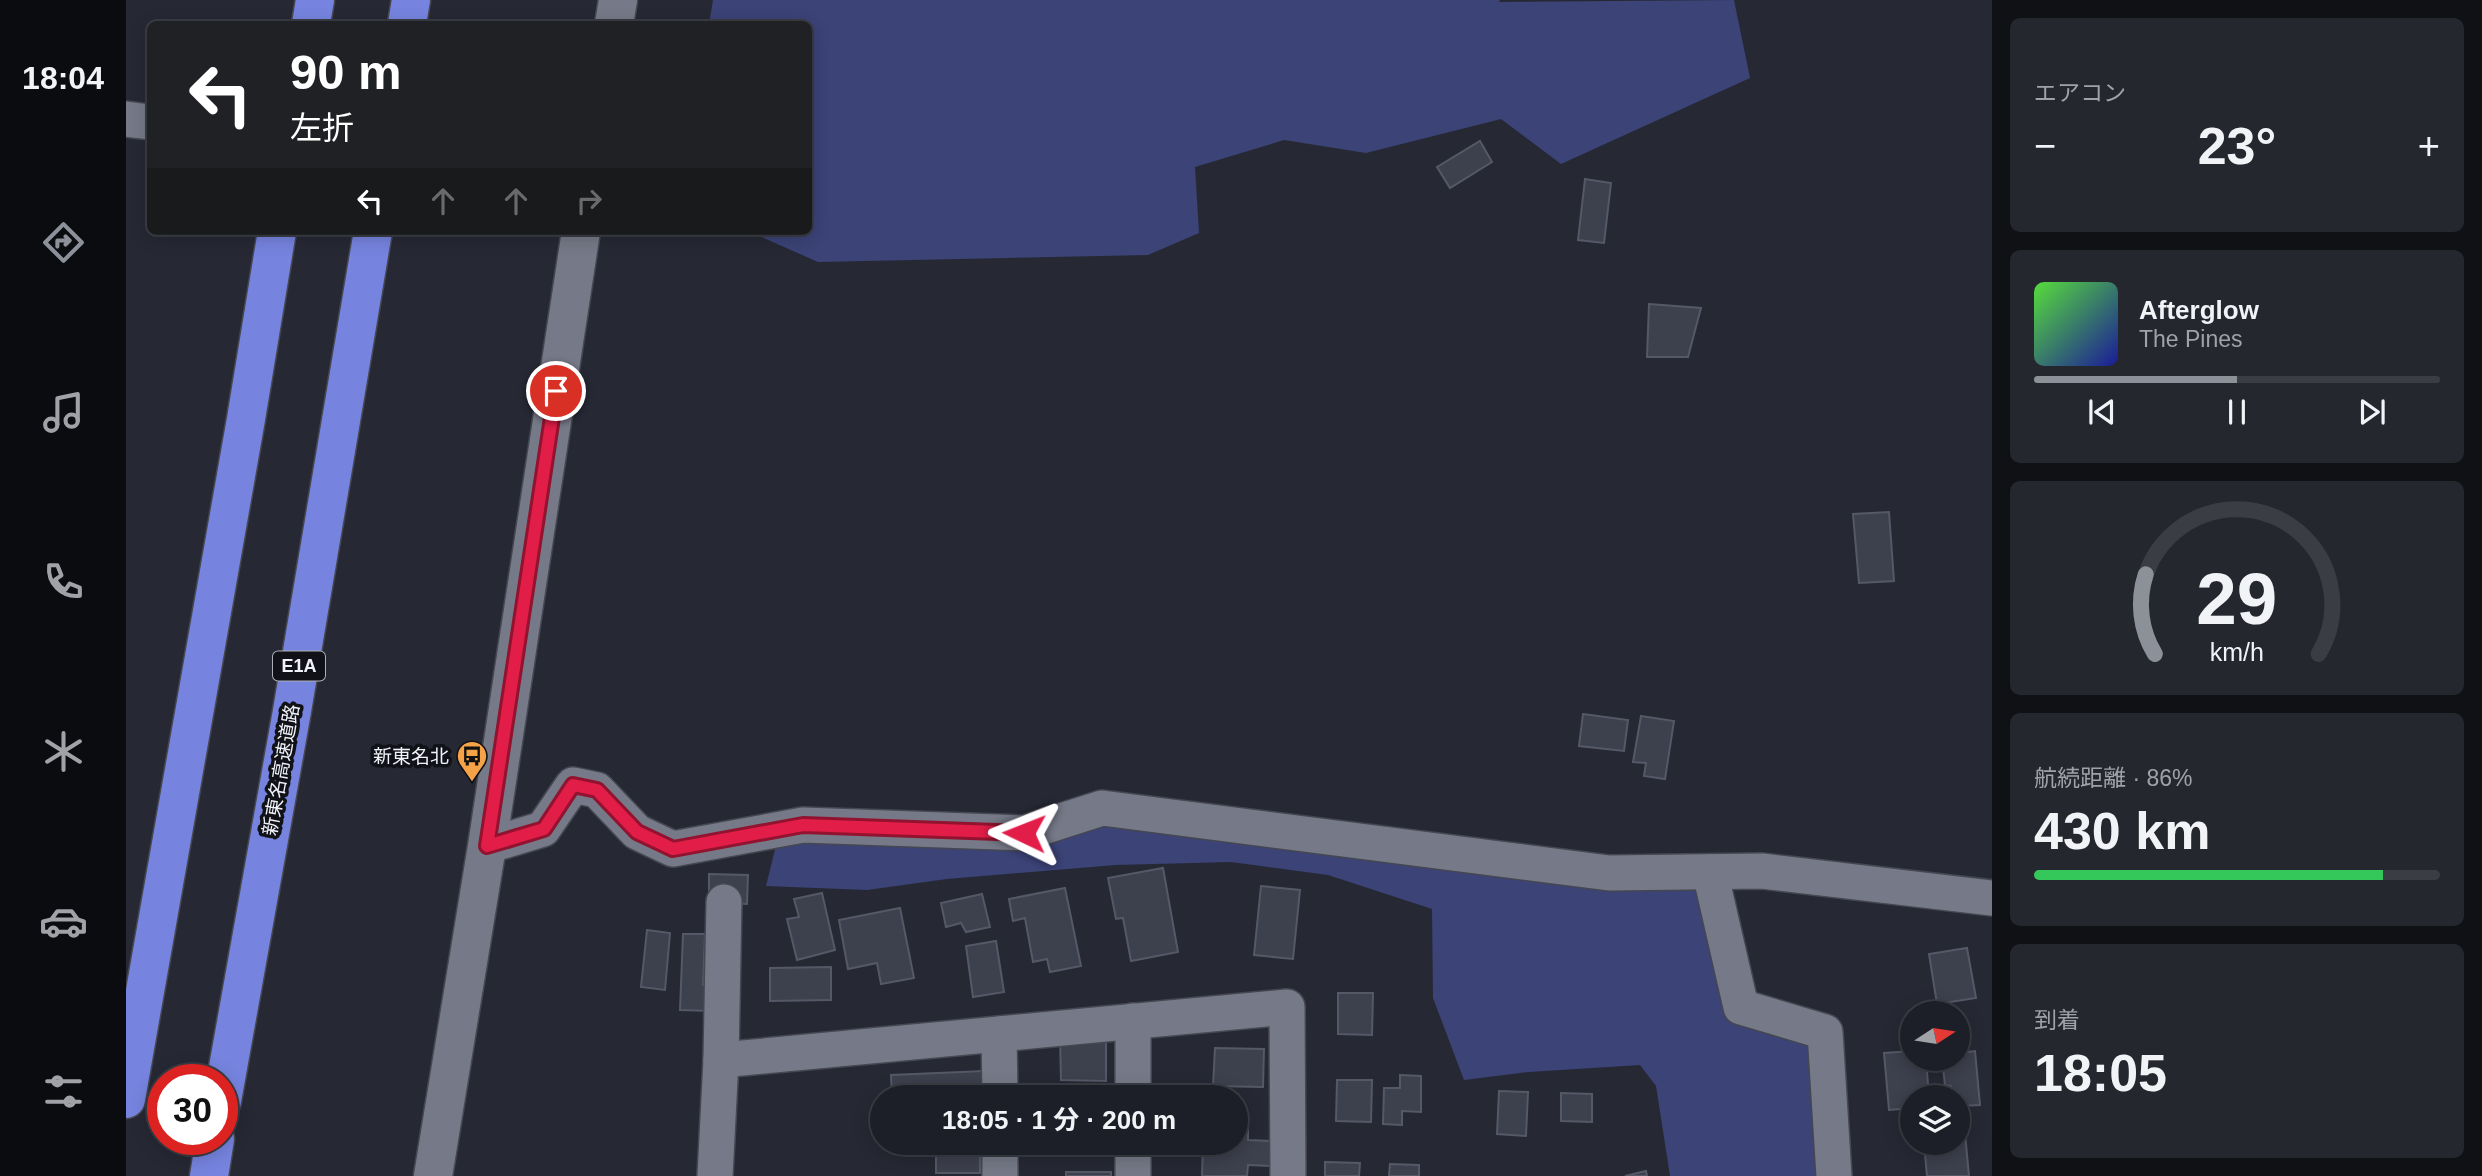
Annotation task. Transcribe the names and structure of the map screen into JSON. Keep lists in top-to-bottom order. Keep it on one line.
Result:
{"streets":{"highway":["E1A","新東名高速道路"]},"places":{"bus stop":["新東名北"]},"north":"right","page":{"tabs":"18:04","tile":["エアコン",["航続距離 · 86%","430 km"],["到着","18:05"]],"turn":["90 m","左折"],"heat":["−","23°","+"],"song":["Afterglow","The Pines"],"limit":"30","trip":"18:05 · 1 分 · 200 m","gauge":["29","km/h"]}}
